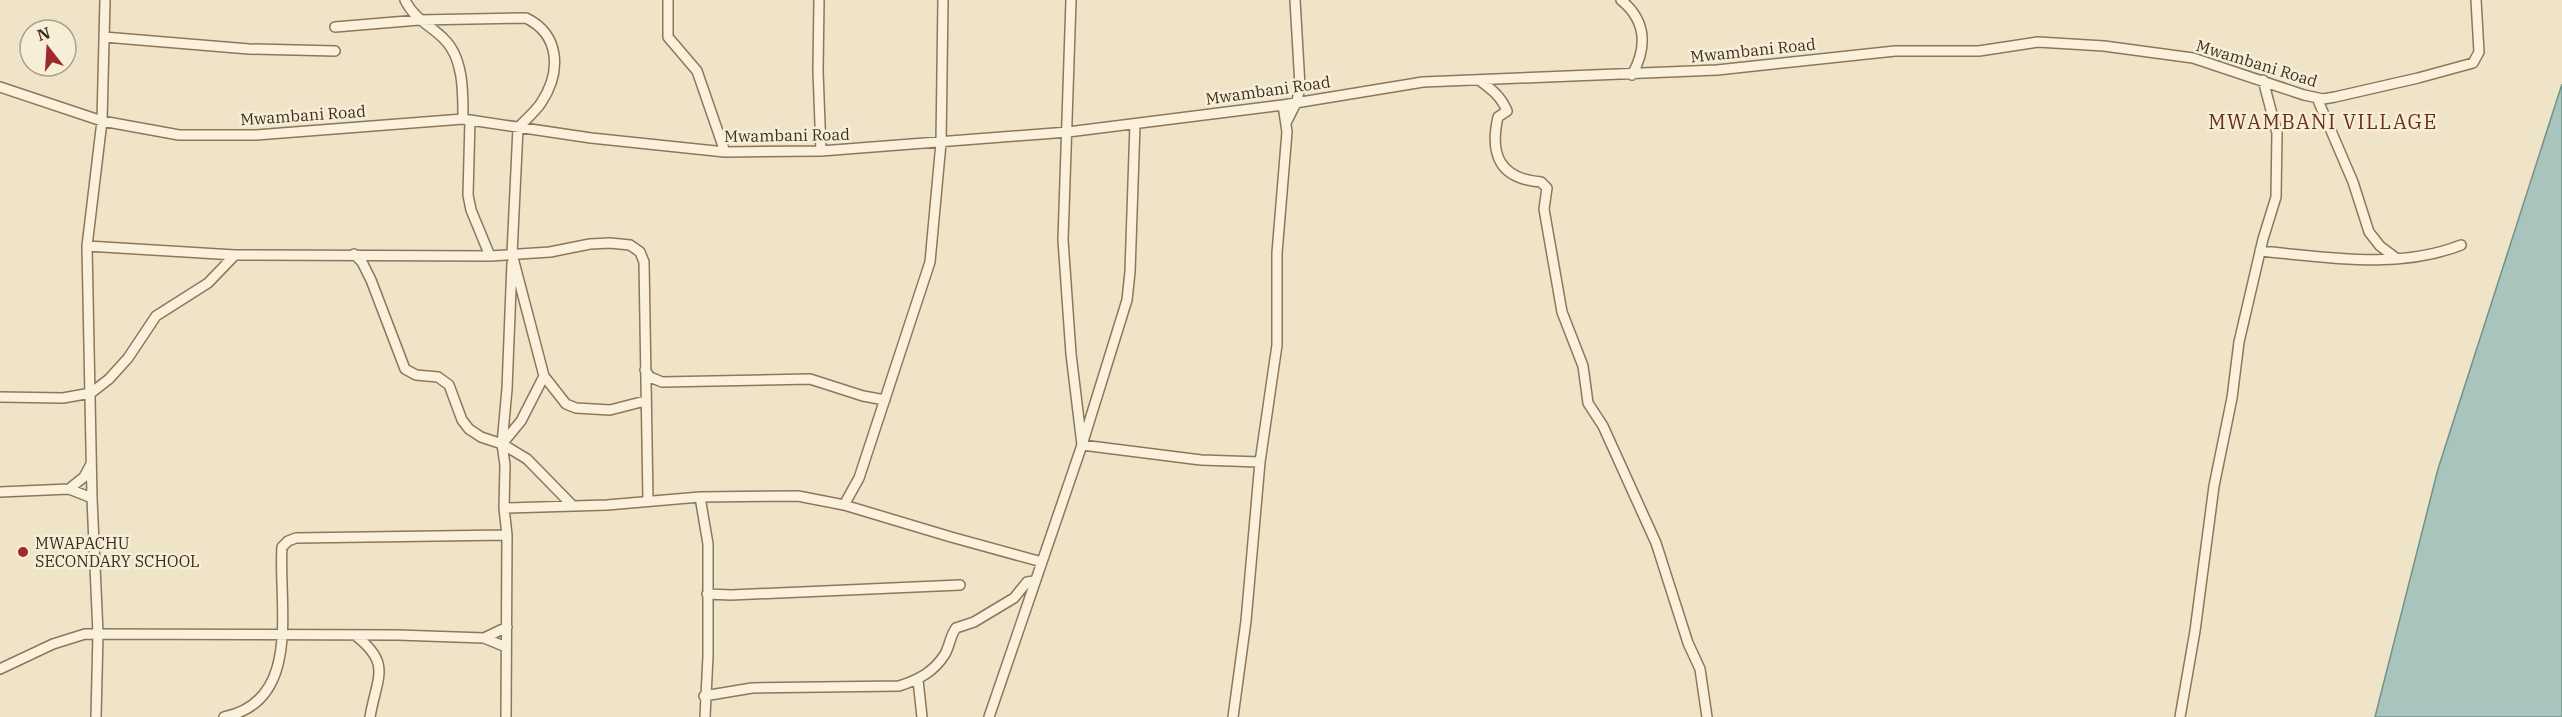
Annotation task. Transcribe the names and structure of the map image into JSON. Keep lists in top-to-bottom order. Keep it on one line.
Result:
{"streets":{"street":["Mwambani Road"]},"districts":["MWAMBANI VILLAGE"],"places":["MWAPACHU SECONDARY SCHOOL"],"north":"top"}
